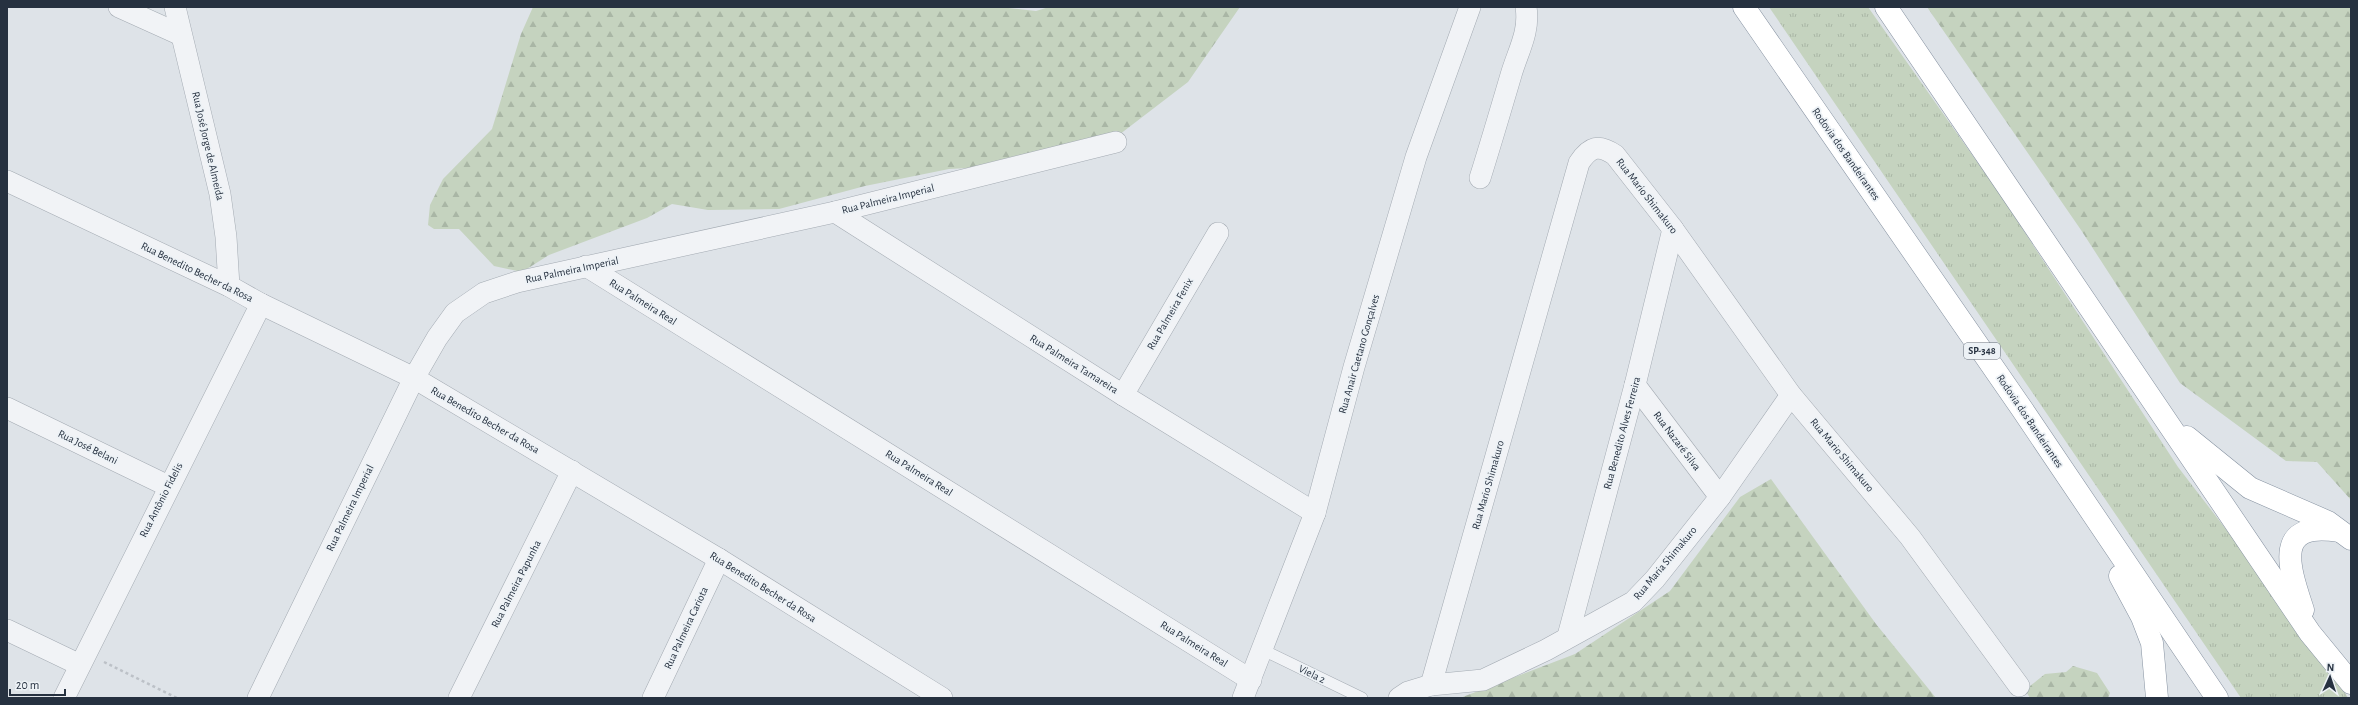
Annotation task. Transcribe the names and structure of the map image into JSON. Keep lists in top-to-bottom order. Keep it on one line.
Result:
{"streets":{"highway":["Rodovia dos Bandeirantes","SP-348"],"street":["Rua José Jorge de Almeida","Rua Mario Shimakuro","Rua Palmeira Imperial","Rua Benedito Becher da Rosa","Rua Palmeira Real","Rua Palmeira Fenix","Rua Anair Caetano Gonçalves","Rua Palmeira Tamareira","Rua Benedito Alves Ferreira","Rua Nazaré Silva","Rua José Belani","Rua Antônio Fidelis","Rua Maria Shimakuro","Rua Palmeira Papunha","Rua Palmeira Cariota"],"lane":["Viela 2"]},"crossings":[["Rua José Jorge de Almeida","Rua Benedito Becher da Rosa"],["Rua Mario Shimakuro","Rua Benedito Alves Ferreira"],["Rua Mario Shimakuro","Rua Maria Shimakuro"],["Rua Palmeira Imperial","Rua Benedito Becher da Rosa"],["Rua Palmeira Imperial","Rua Palmeira Real"],["Rua Palmeira Imperial","Rua Palmeira Tamareira"],["Rua Benedito Becher da Rosa","Rua Antônio Fidelis"],["Rua Benedito Becher da Rosa","Rua Palmeira Papunha"],["Rua Benedito Becher da Rosa","Rua Palmeira Cariota"],["Rua Palmeira Real","Rua Anair Caetano Gonçalves"],["Rua Palmeira Fenix","Rua Palmeira Tamareira"],["Rua Anair Caetano Gonçalves","Rua Palmeira Tamareira"],["Rua Anair Caetano Gonçalves","Viela 2"],["Rua Benedito Alves Ferreira","Rua Nazaré Silva"],["Rua Benedito Alves Ferreira","Rua Maria Shimakuro"],["Rua Nazaré Silva","Rua Maria Shimakuro"],["Rua José Belani","Rua Antônio Fidelis"]],"scale_bar":"20 m","north":"top"}
